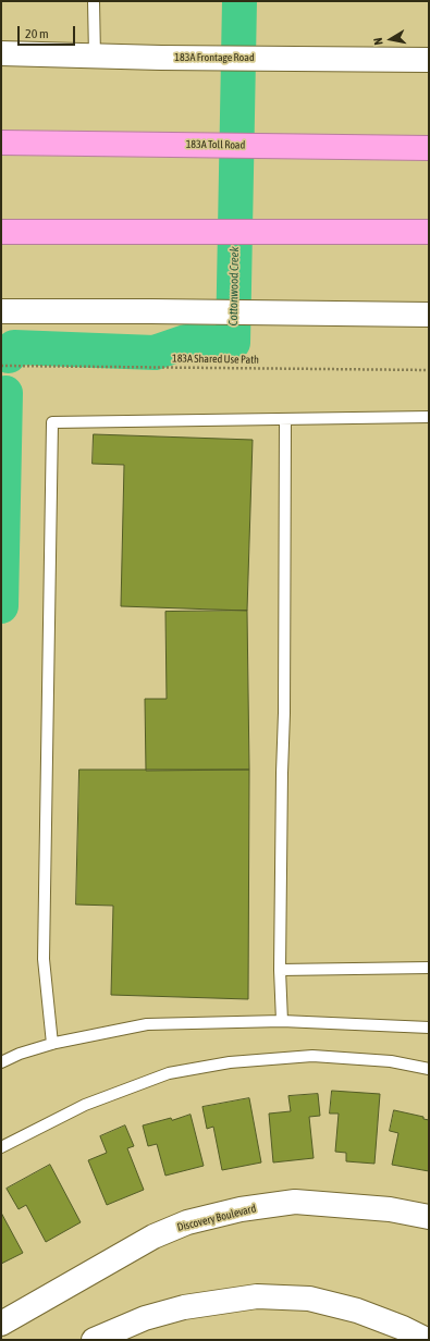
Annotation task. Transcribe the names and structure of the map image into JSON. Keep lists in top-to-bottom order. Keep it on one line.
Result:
{"streets":{"highway":["183A Toll Road"],"main road":["183A Frontage Road","Discovery Boulevard"],"path":["183A Shared Use Path"]},"water":["Cottonwood Creek"],"scale_bar":"20 m","north":"left"}
